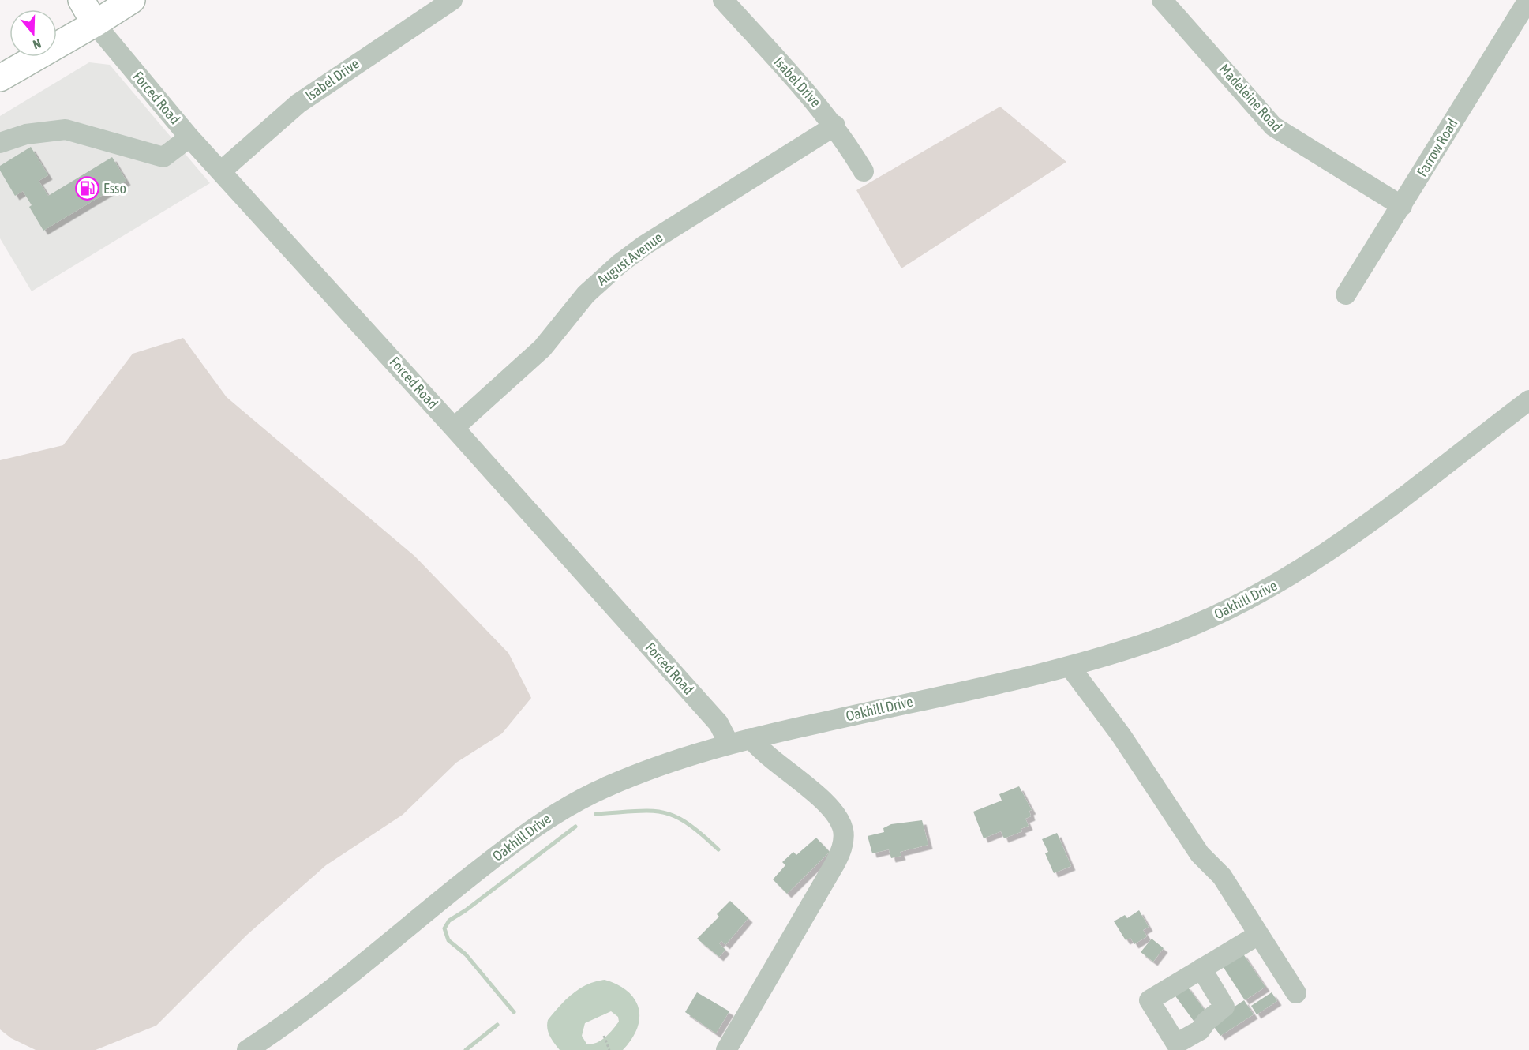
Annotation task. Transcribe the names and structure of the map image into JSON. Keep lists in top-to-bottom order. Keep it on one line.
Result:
{"streets":{"street":["Isabel Drive","Forced Road","Madeleine Road","Farrow Road","August Avenue","Oakhill Drive"]},"crossings":[["Isabel Drive","Forced Road"],["Isabel Drive","August Avenue"],["Forced Road","August Avenue"],["Forced Road","Oakhill Drive"],["Madeleine Road","Farrow Road"]],"places":{"fuel station":["Esso"]},"north":"bottom"}
